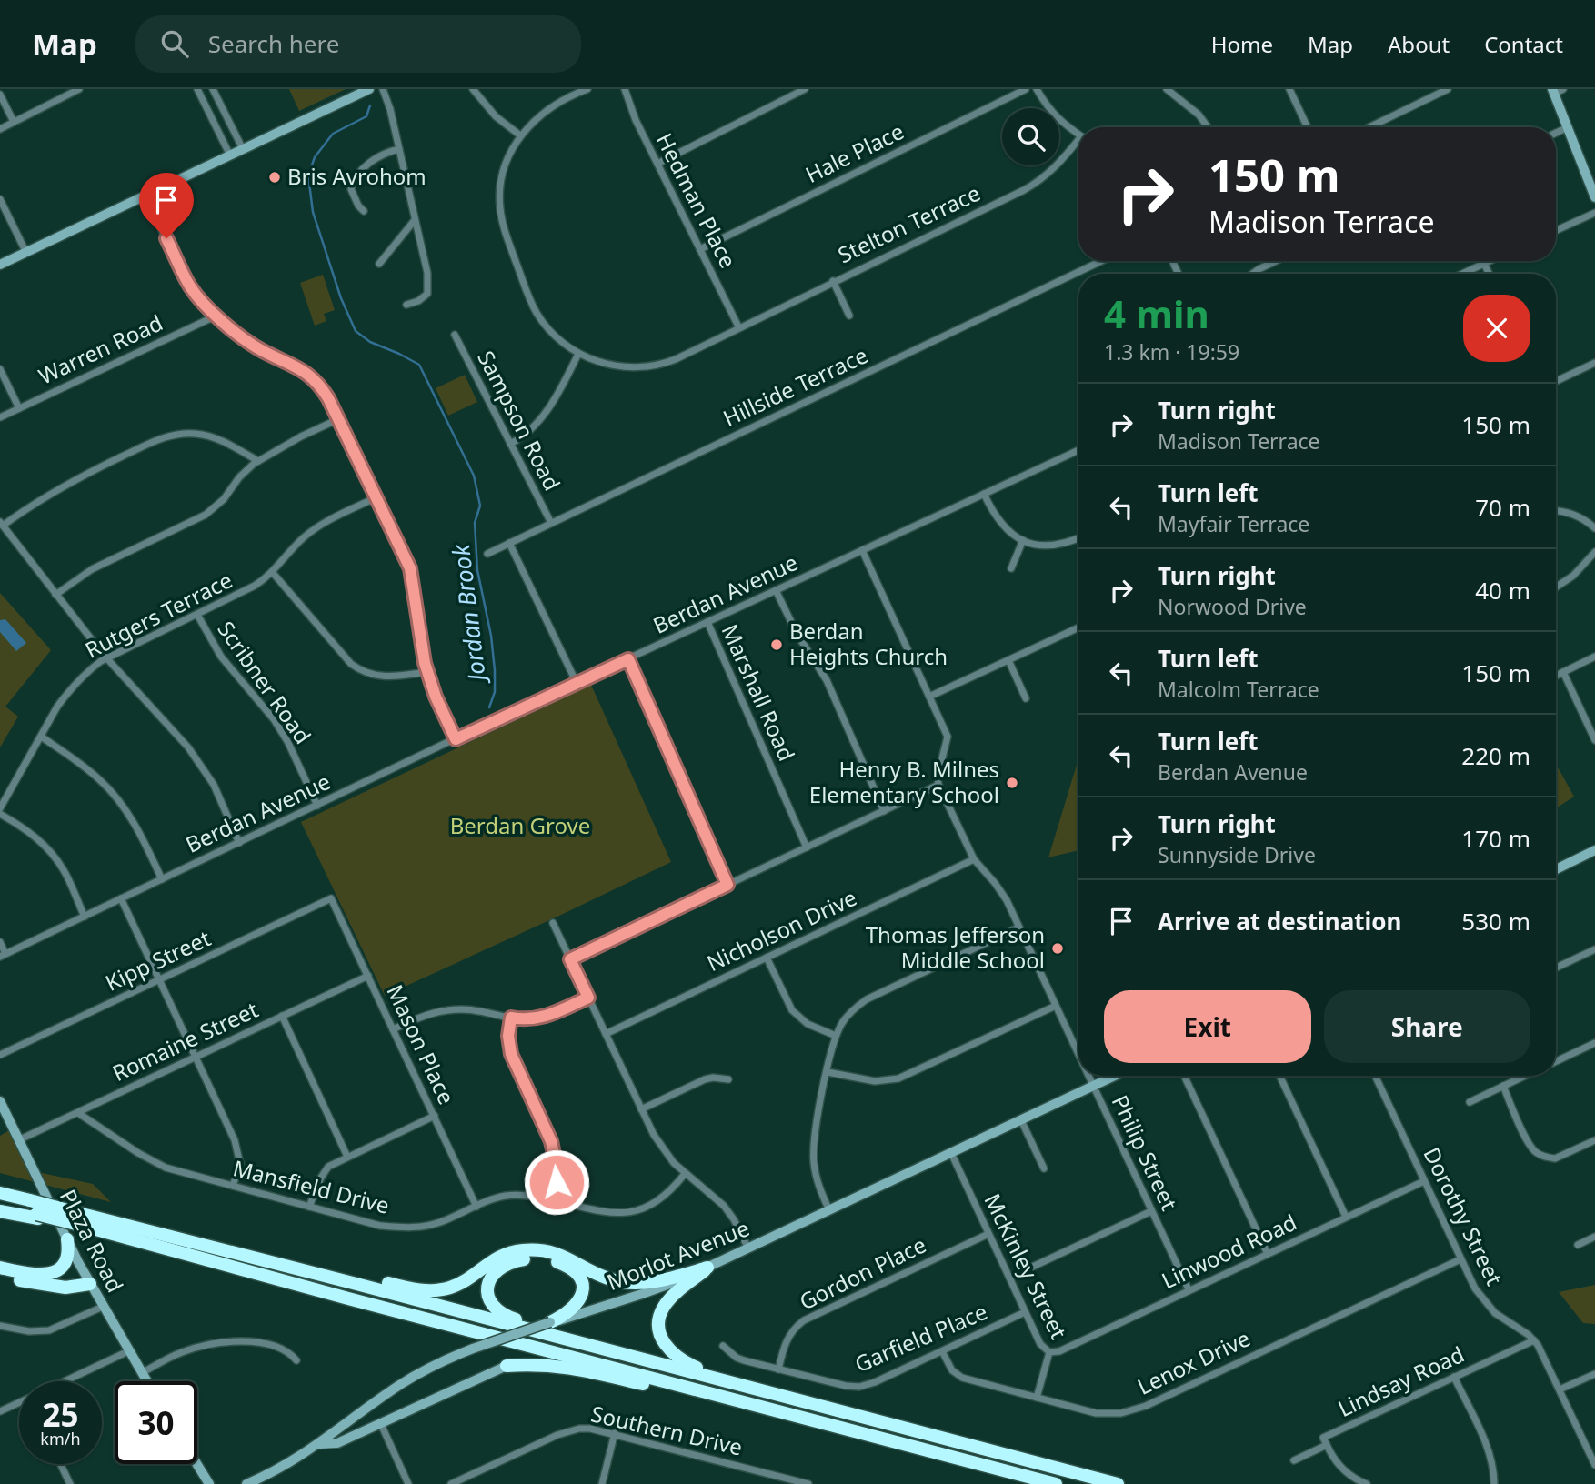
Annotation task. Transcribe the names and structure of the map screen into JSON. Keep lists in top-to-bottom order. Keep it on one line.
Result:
{"streets":{"street":["Hale Place","Hedman Place","Stelton Terrace","Warren Road","Hillside Terrace","Sampson Road","Berdan Avenue","Rutgers Terrace","Scribner Road","Marshall Road","Nicholson Drive","Kipp Street","Romaine Street","Mason Place","Philip Street","Mansfield Drive","Dorothy Street","Plaza Road","Linwood Road","Morlot Avenue","McKinley Street","Gordon Place","Garfield Place","Lenox Drive","Lindsay Road","Southern Drive"]},"crossings":[["Hale Place","Hedman Place"],["Hedman Place","Stelton Terrace"],["Hillside Terrace","Sampson Road"],["Berdan Avenue","Scribner Road"],["Berdan Avenue","Marshall Road"],["Rutgers Terrace","Scribner Road"],["Nicholson Drive","Philip Street"],["Kipp Street","Mason Place"],["Romaine Street","Mason Place"],["Romaine Street","Mansfield Drive"],["Romaine Street","Plaza Road"],["Mason Place","Mansfield Drive"],["Philip Street","Linwood Road"],["Philip Street","Morlot Avenue"],["Dorothy Street","Linwood Road"],["Dorothy Street","Lenox Drive"],["Dorothy Street","Lindsay Road"],["Linwood Road","McKinley Street"],["Morlot Avenue","McKinley Street"],["McKinley Street","Gordon Place"],["McKinley Street","Garfield Place"],["McKinley Street","Lenox Drive"],["Gordon Place","Garfield Place"],["Garfield Place","Lenox Drive"]],"water":["Jordan Brook"],"parks":["Berdan Grove"],"places":["Bris Avrohom","Berdan Heights Church","Henry B. Milnes Elementary School","Thomas Jefferson Middle School"],"page":{"header":"Map","search":"Search here","nav":["Home","Map","About","Contact"],"turn":["150 m","Madison Terrace"],"heading":["4 min","1.3 km · 19:59"],"list":[{"name":"Turn right","note":"Madison Terrace","value":"150 m"},{"name":"Turn left","note":"Mayfair Terrace","value":"70 m"},{"name":"Turn right","note":"Norwood Drive","value":"40 m"},{"name":"Turn left","note":"Malcolm Terrace","value":"150 m"},{"name":"Turn left","note":"Berdan Avenue","value":"220 m"},{"name":"Turn right","note":"Sunnyside Drive","value":"170 m"},{"name":"Arrive at destination","value":"530 m"}],"buttons":["Exit","Share"],"speed":"25 km/h","limit":"30"}}
